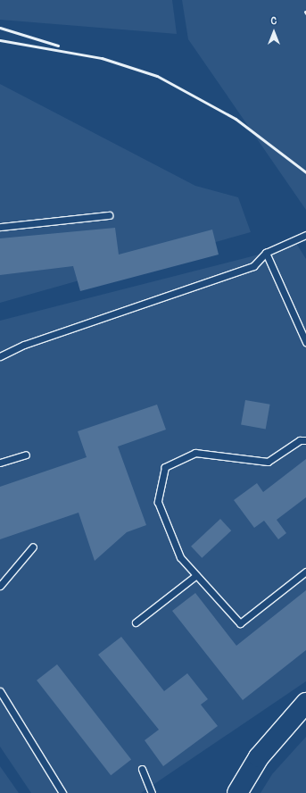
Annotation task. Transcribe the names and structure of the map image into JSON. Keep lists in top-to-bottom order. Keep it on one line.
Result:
{"north":"top"}
